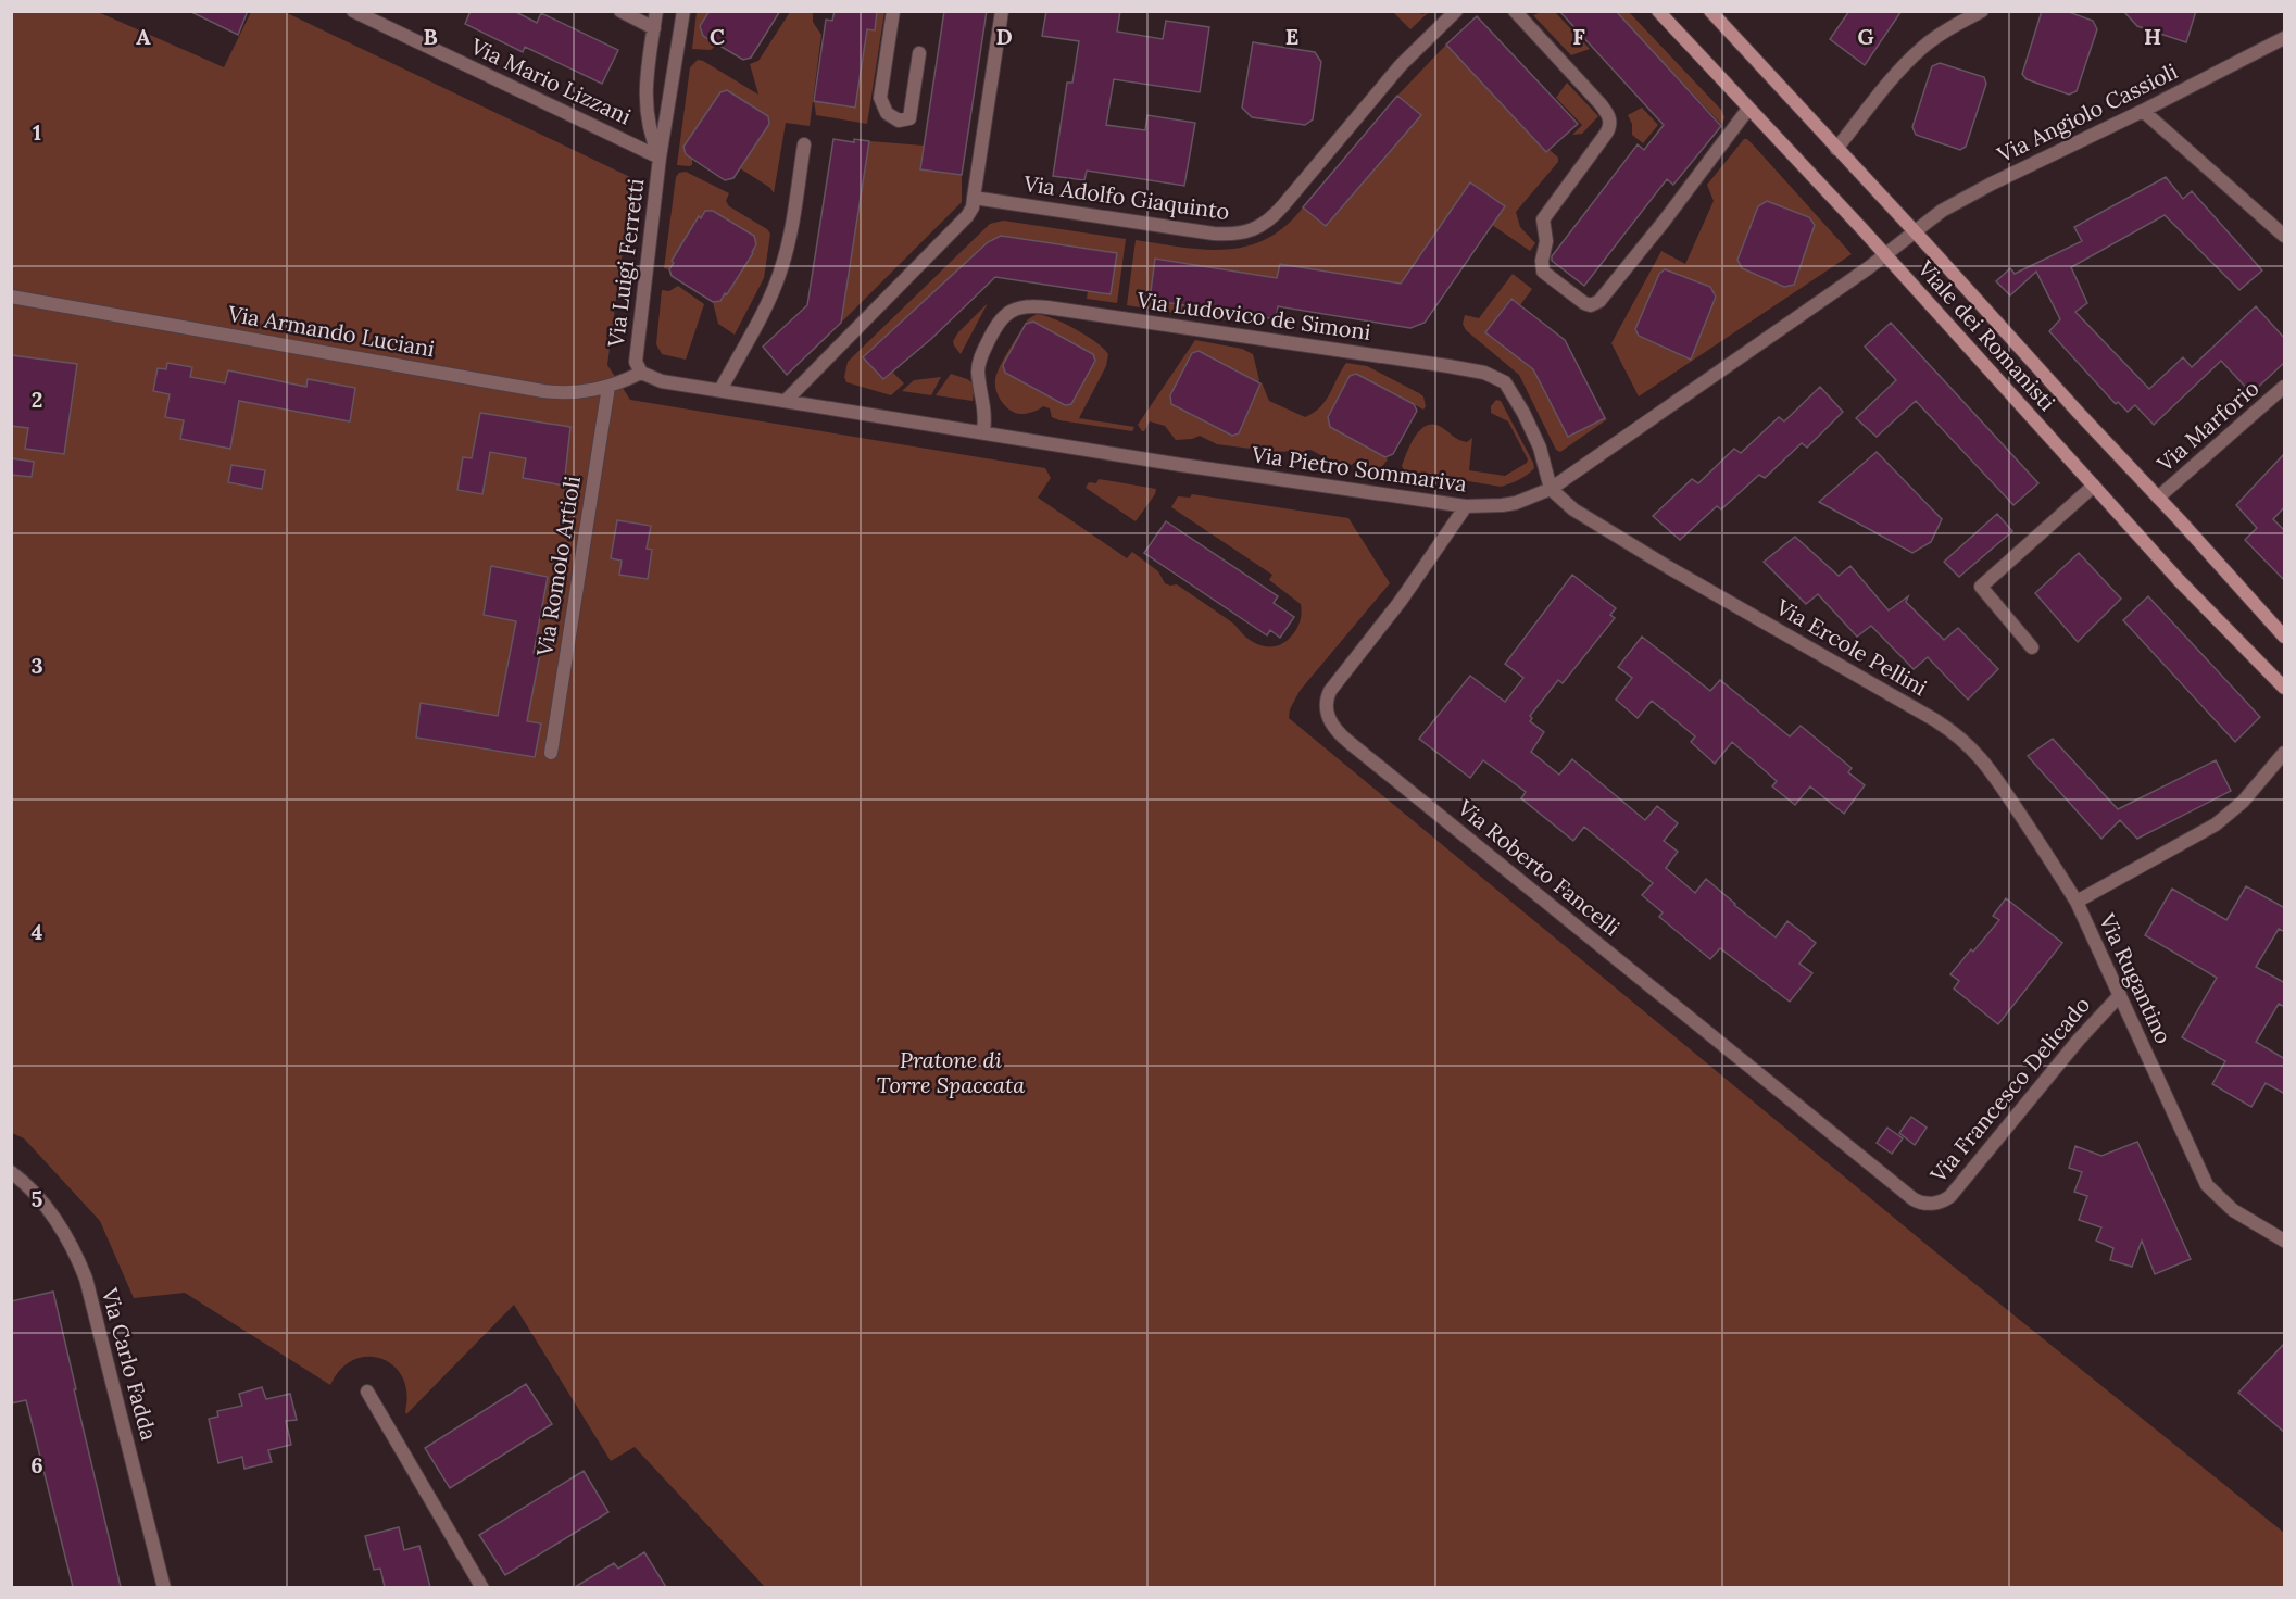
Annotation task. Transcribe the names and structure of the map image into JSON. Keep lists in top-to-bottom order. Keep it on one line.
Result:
{"streets":{"street":["Via Mario Lizzani","Via Angiolo Cassioli","Via Adolfo Giaquinto","Via Luigi Ferretti","Via Ludovico de Simoni","Via Armando Luciani","Viale dei Romanisti","Via Marforio","Via Pietro Sommariva","Via Romolo Artioli","Via Ercole Pellini","Via Roberto Fancelli","Via Rugantino","Via Francesco Delicado","Via Carlo Fadda"]},"crossings":[["Via Mario Lizzani","Via Luigi Ferretti"],["Via Angiolo Cassioli","Viale dei Romanisti"],["Via Angiolo Cassioli","Via Pietro Sommariva"],["Via Luigi Ferretti","Via Armando Luciani"],["Via Luigi Ferretti","Via Pietro Sommariva"],["Via Ludovico de Simoni","Via Pietro Sommariva"],["Via Ludovico de Simoni","Via Ercole Pellini"],["Via Armando Luciani","Via Pietro Sommariva"],["Via Armando Luciani","Via Romolo Artioli"],["Viale dei Romanisti","Via Marforio"],["Viale dei Romanisti","Via Pietro Sommariva"],["Via Pietro Sommariva","Via Ercole Pellini"],["Via Pietro Sommariva","Via Roberto Fancelli"],["Via Ercole Pellini","Via Rugantino"],["Via Roberto Fancelli","Via Francesco Delicado"],["Via Rugantino","Via Francesco Delicado"]],"parks":["Pratone di Torre Spaccata"],"grid":{"columns":["A","B","C","D","E","F","G","H"],"rows":["1","2","3","4","5","6"]}}
